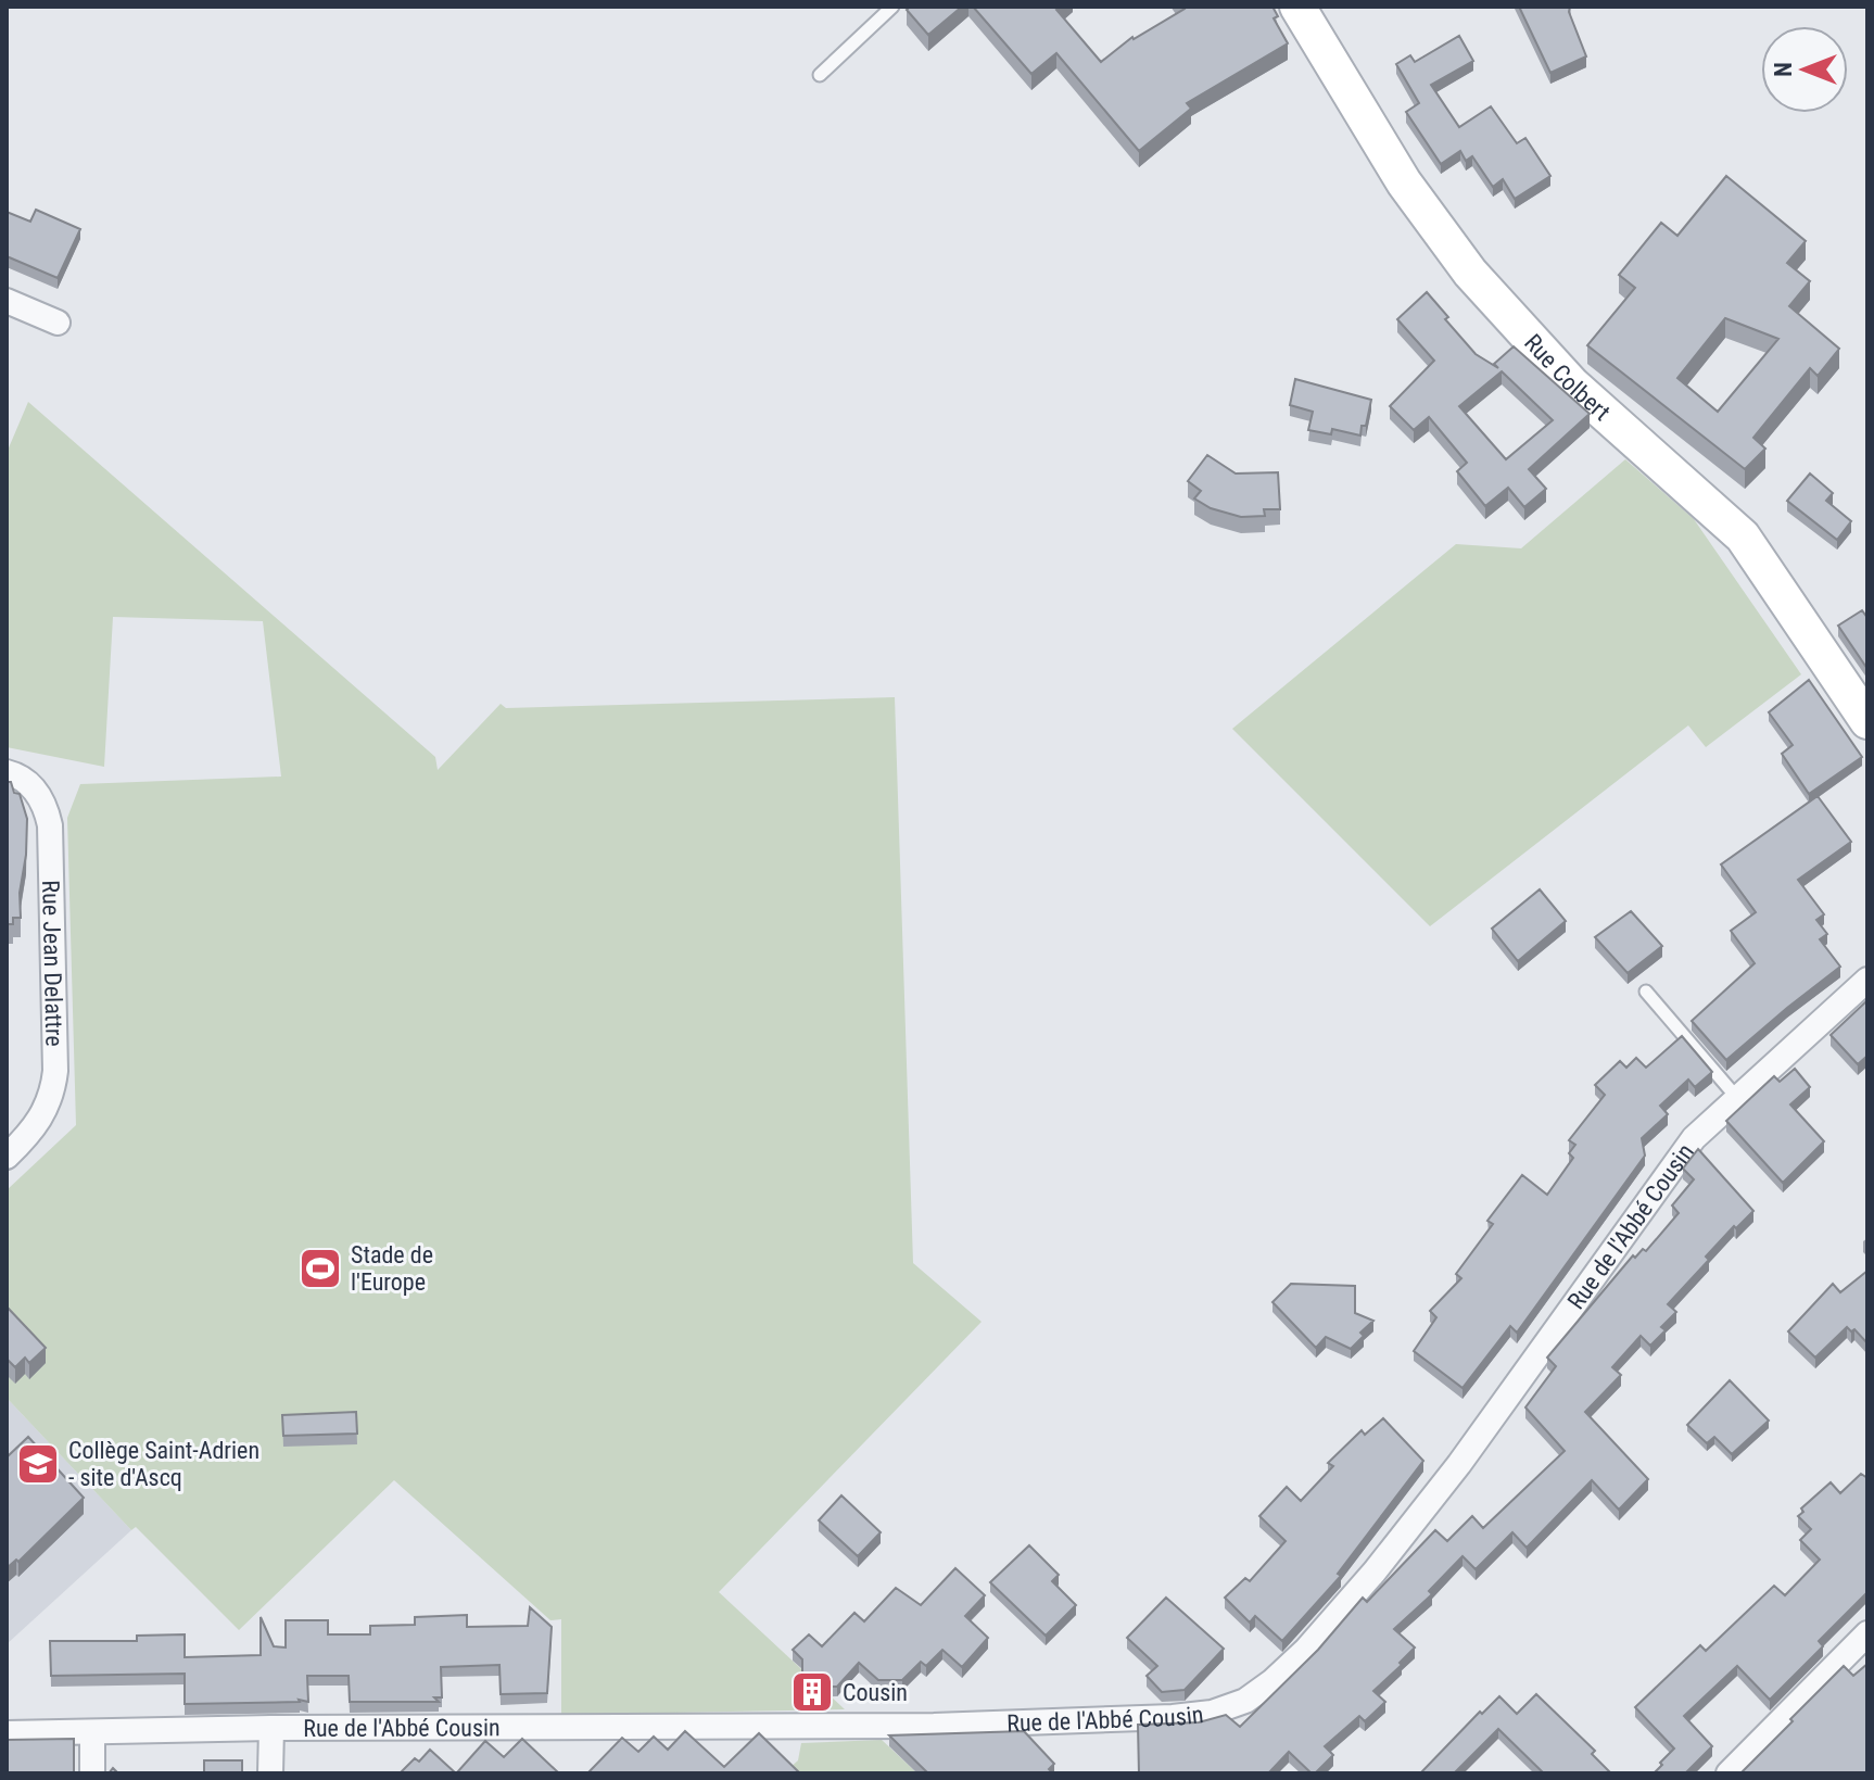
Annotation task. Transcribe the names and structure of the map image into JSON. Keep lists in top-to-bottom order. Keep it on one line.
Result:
{"streets":{"main road":["Rue Colbert"],"street":["Rue Jean Delattre","Rue de l'Abbé Cousin"]},"places":{"sports":["Stade de l'Europe"],"school or university":["Collège Saint-Adrien - site d'Ascq"],"building":["Cousin"]},"north":"left"}
